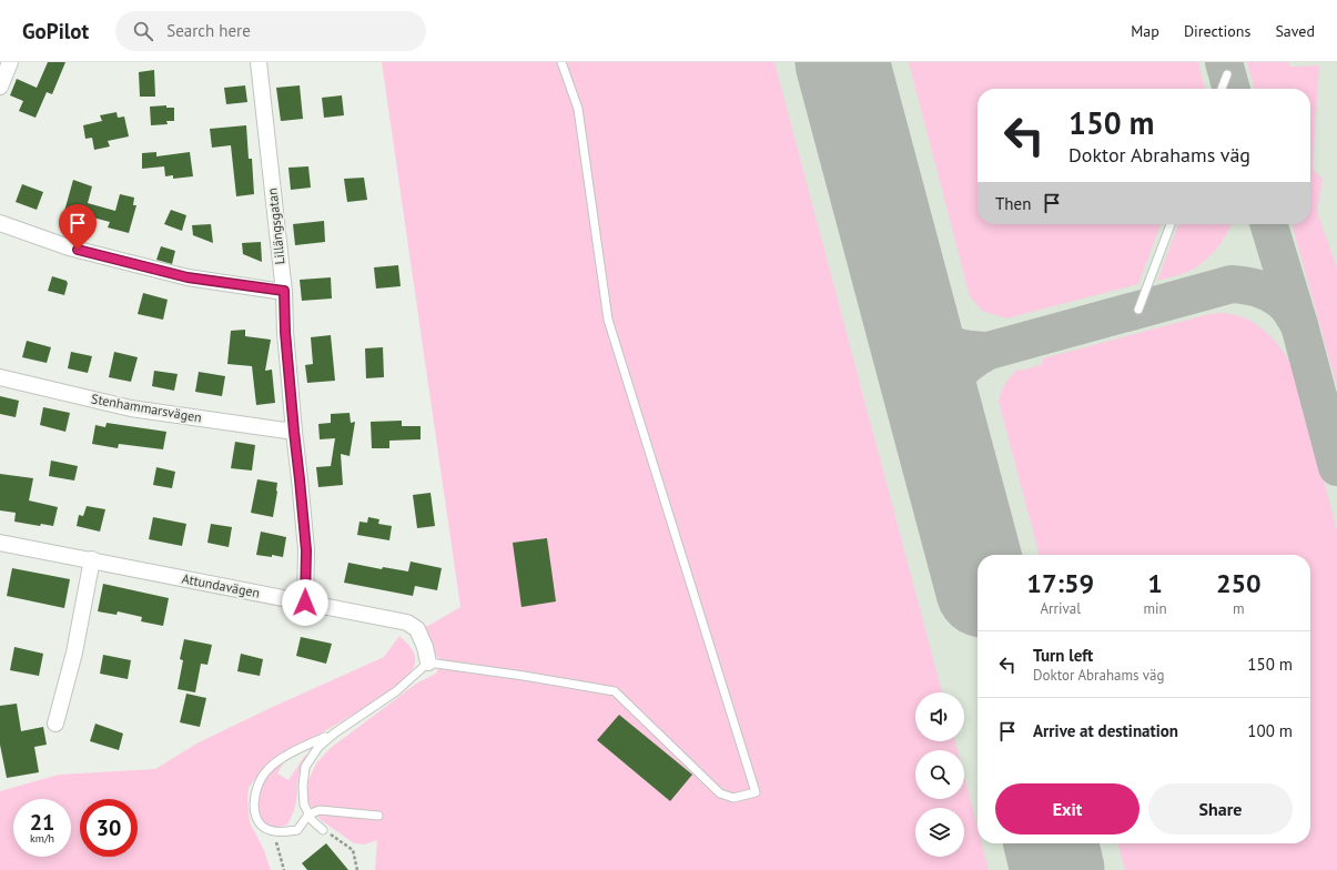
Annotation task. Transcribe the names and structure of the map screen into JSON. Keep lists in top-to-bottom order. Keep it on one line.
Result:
{"streets":{"street":["Lillängsgatan","Stenhammarsvägen","Attundavägen"]},"crossings":[["Lillängsgatan","Stenhammarsvägen"],["Lillängsgatan","Attundavägen"]],"page":{"header":"GoPilot","search":"Search here","nav":["Map","Directions","Saved"],"turn":["150 m","Doktor Abrahams väg"],"then":"Then","eta":["17:59","Arrival","1","min","250","m"],"list":[{"name":"Turn left","note":"Doktor Abrahams väg","value":"150 m"},{"name":"Arrive at destination","value":"100 m"}],"buttons":["Exit","Share"],"speed":"21 km/h","limit":"30"}}
